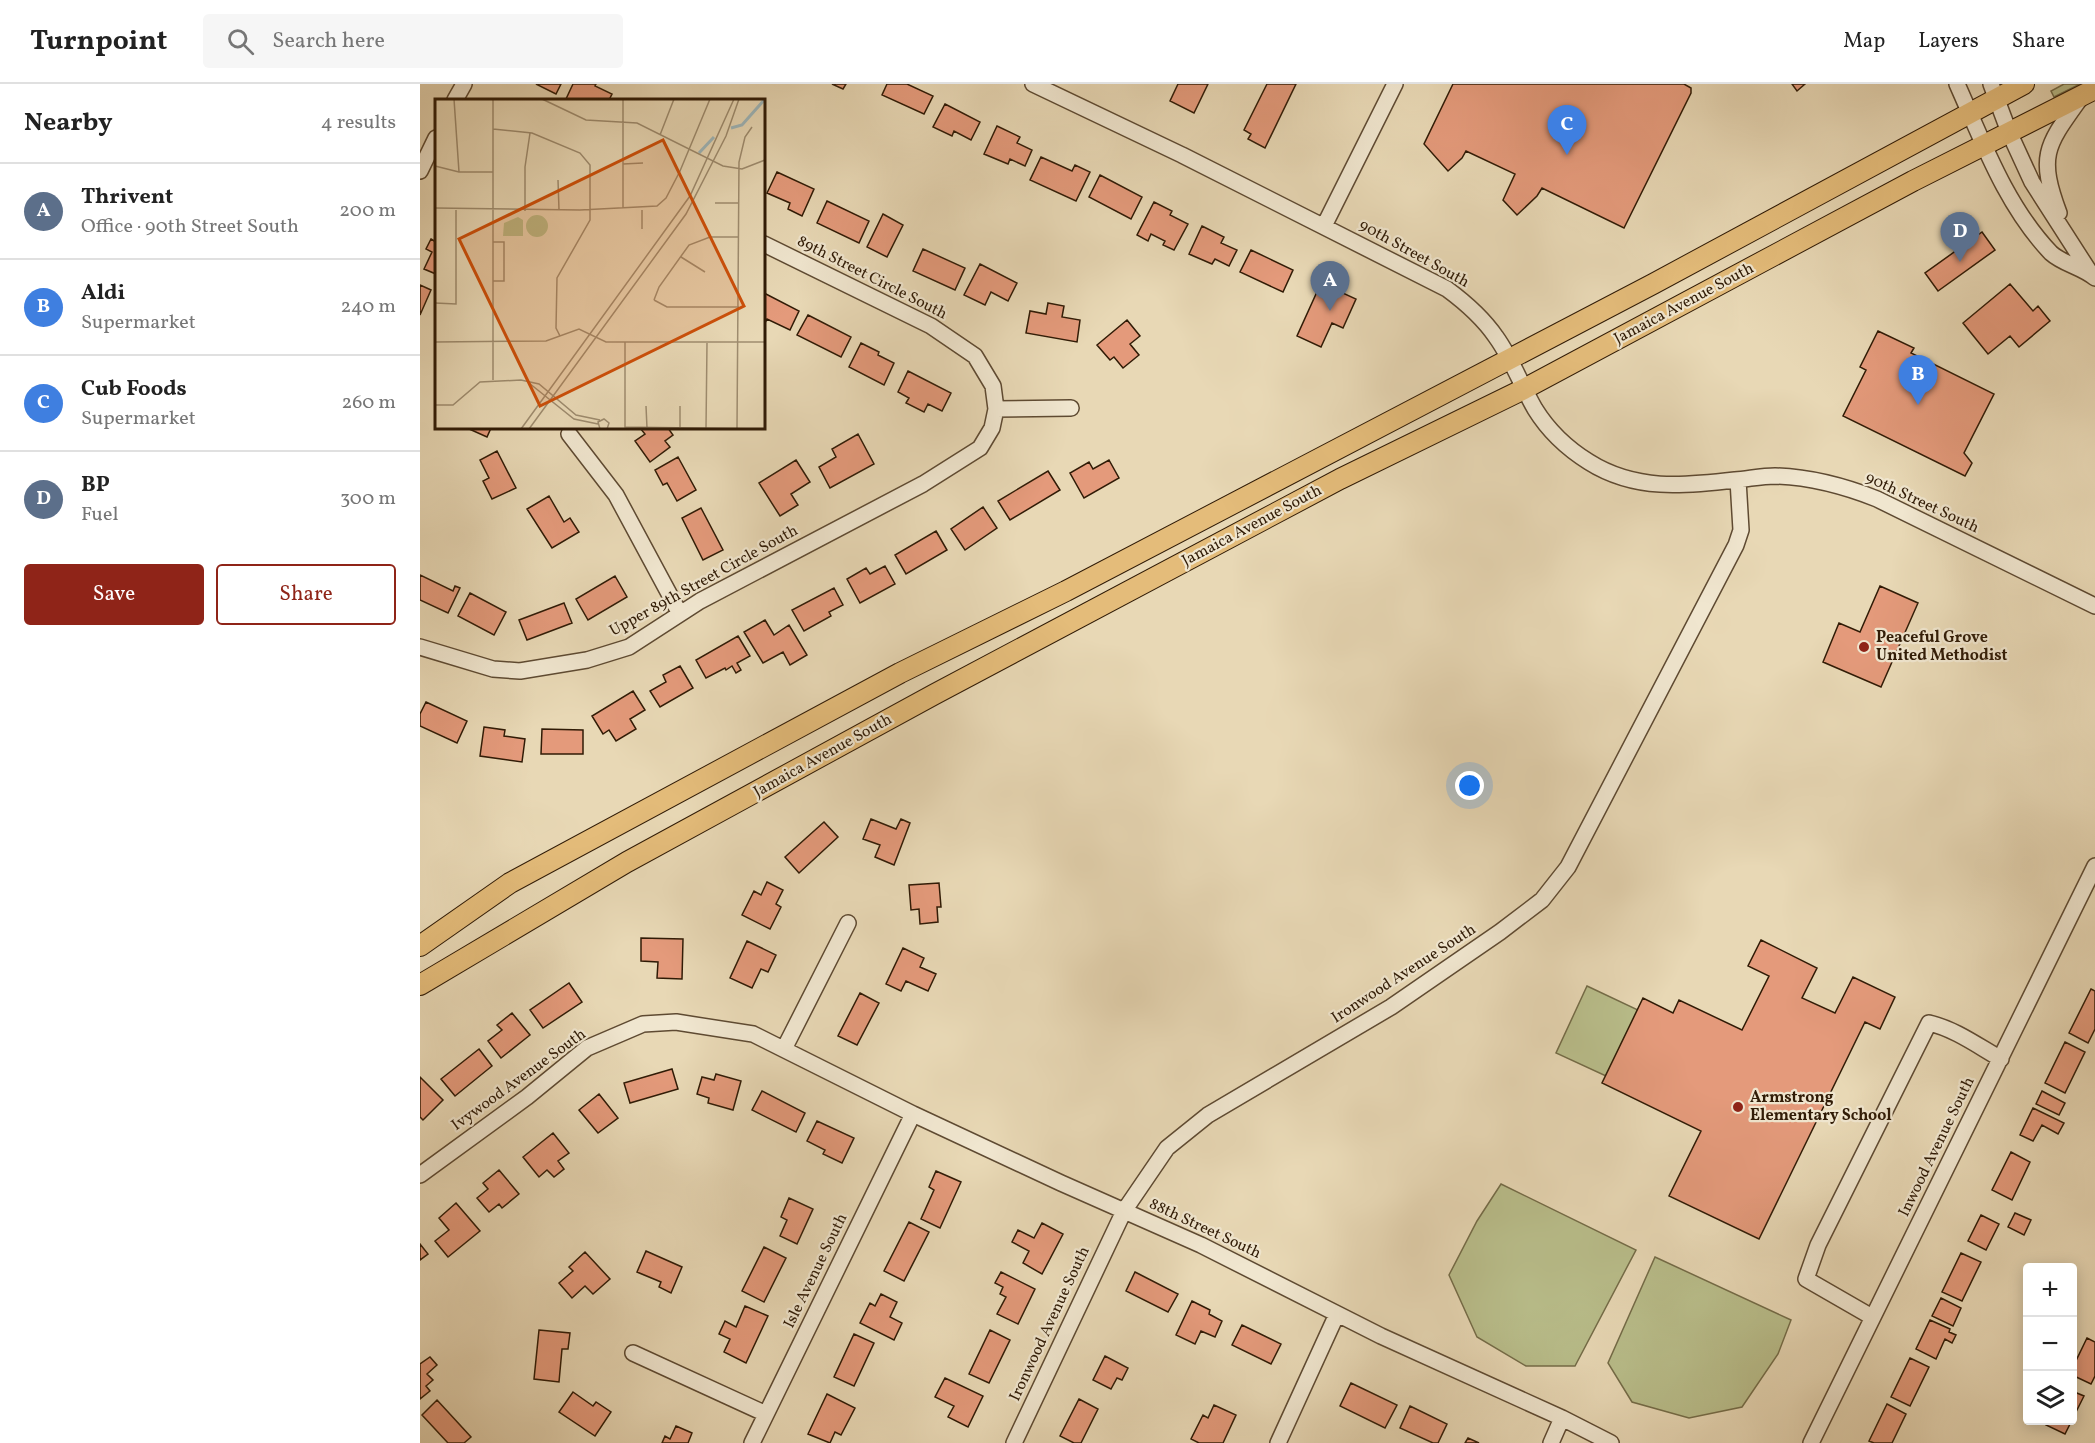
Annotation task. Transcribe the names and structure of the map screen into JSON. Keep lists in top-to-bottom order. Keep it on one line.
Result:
{"streets":{"main road":["Jamaica Avenue South"],"street":["90th Street South","89th Street Circle South","Upper 89th Street Circle South","Ironwood Avenue South","Ivywood Avenue South","Inwood Avenue South","88th Street South","Isle Avenue South"]},"crossings":[["90th Street South","Jamaica Avenue South"],["90th Street South","Ironwood Avenue South"],["89th Street Circle South","Upper 89th Street Circle South"],["Ironwood Avenue South","88th Street South"],["Ivywood Avenue South","88th Street South"],["88th Street South","Isle Avenue South"]],"places":["Peaceful Grove United Methodist","Armstrong Elementary School"],"page":{"header":"Turnpoint","search":"Search here","nav":["Map","Layers","Share"],"heading":["Nearby","4 results"],"pins":["C","D","A","B"],"list":[{"mark":"A","name":"Thrivent","note":"Office · 90th Street South","value":"200 m"},{"mark":"B","name":"Aldi","note":"Supermarket","value":"240 m"},{"mark":"C","name":"Cub Foods","note":"Supermarket","value":"260 m"},{"mark":"D","name":"BP","note":"Fuel","value":"300 m"}],"buttons":["Save","Share"],"map_buttons":["+","−"]}}
